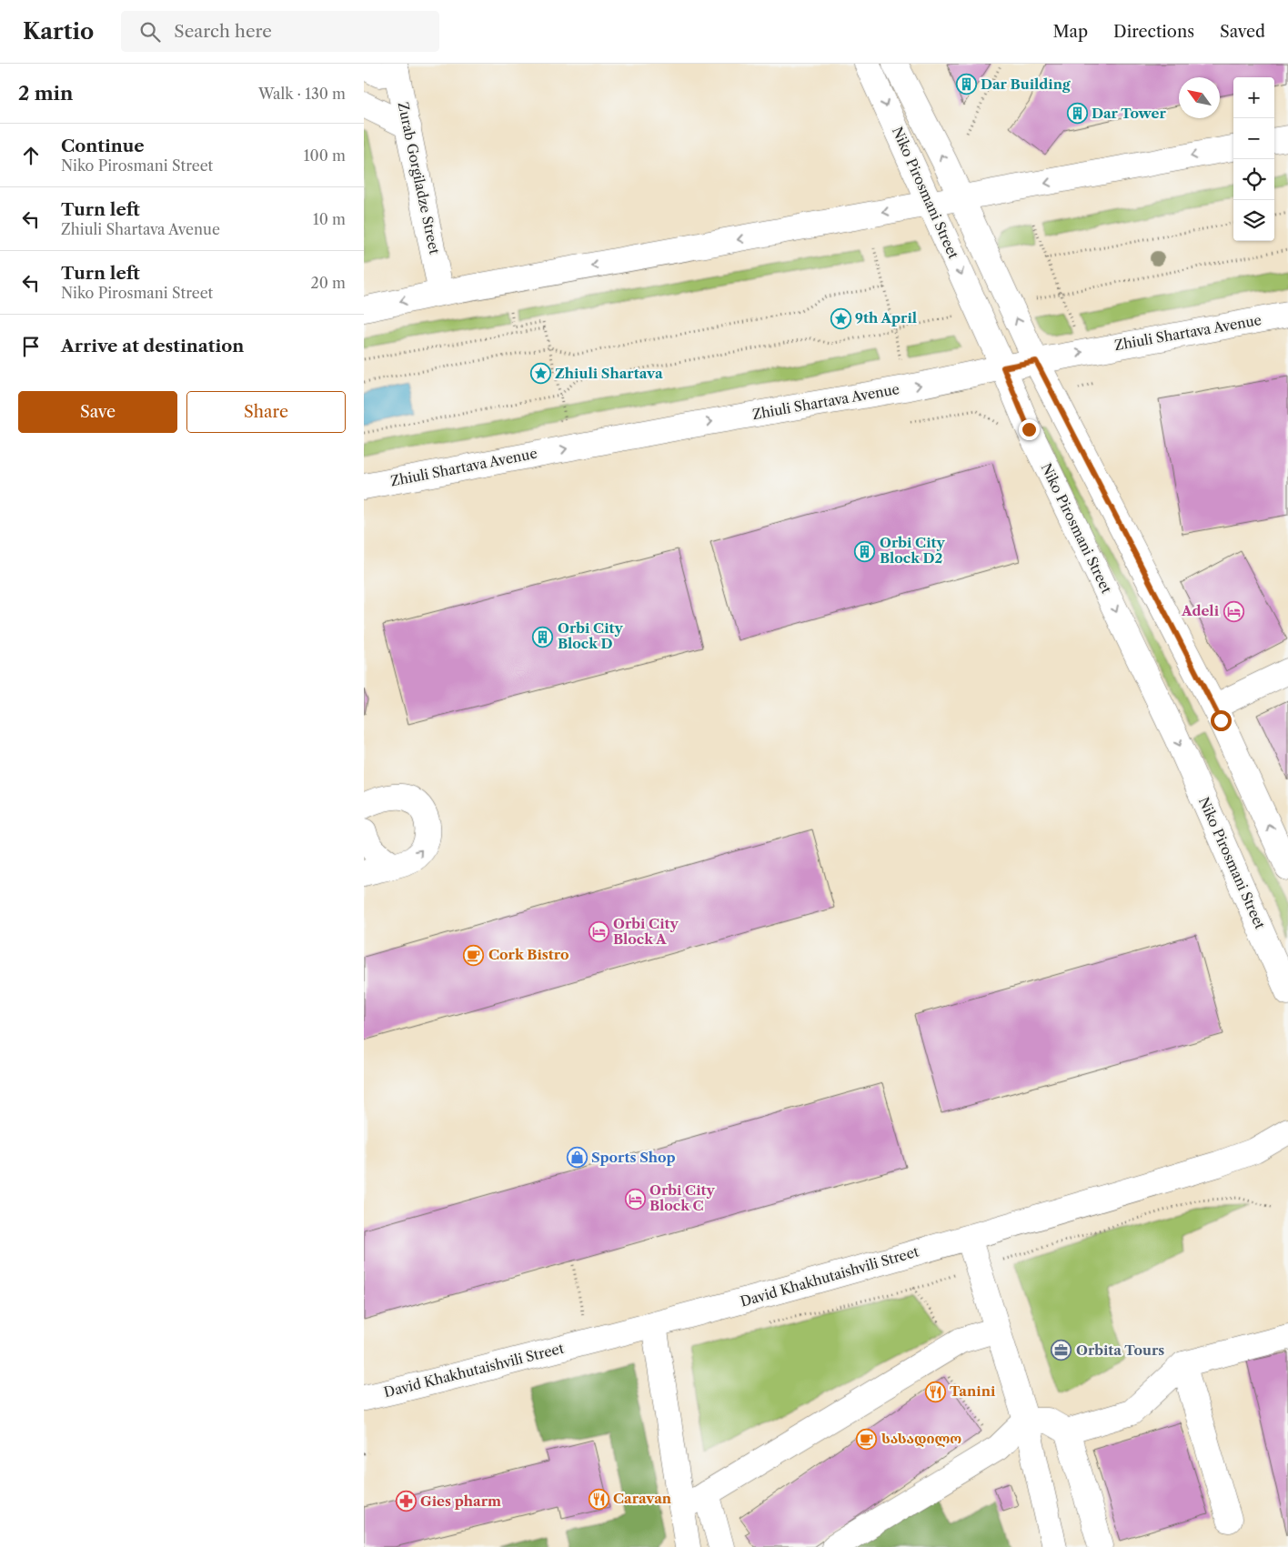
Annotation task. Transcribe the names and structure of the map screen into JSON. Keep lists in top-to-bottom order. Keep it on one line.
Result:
{"streets":{"street":["Zurab Gorgiladze Street","Niko Pirosmani Street","Zhiuli Shartava Avenue","David Khakhutaishvili Street"]},"crossings":[["Niko Pirosmani Street","Zhiuli Shartava Avenue"]],"places":{"building":["Dar Building","Dar Tower","Orbi City Block D2","Orbi City Block D"],"place":["9th April","Zhiuli Shartava"],"hotel":["Adeli","Orbi City Block A","Orbi City Block C"],"cafe":["Cork Bistro","სასადილო"],"shop":["Sports Shop"],"office":["Orbita Tours"],"restaurant":["Tanini","Caravan"],"pharmacy":["Gies pharm"]},"north":"top left","page":{"header":"Kartio","search":"Search here","nav":["Map","Directions","Saved"],"heading":["2 min","Walk · 130 m"],"map_buttons":["+","−"],"list":[["Continue","Niko Pirosmani Street","100 m"],["Turn left","Zhiuli Shartava Avenue","10 m"],["Turn left","Niko Pirosmani Street","20 m"],"Arrive at destination"],"buttons":["Save","Share"]}}
